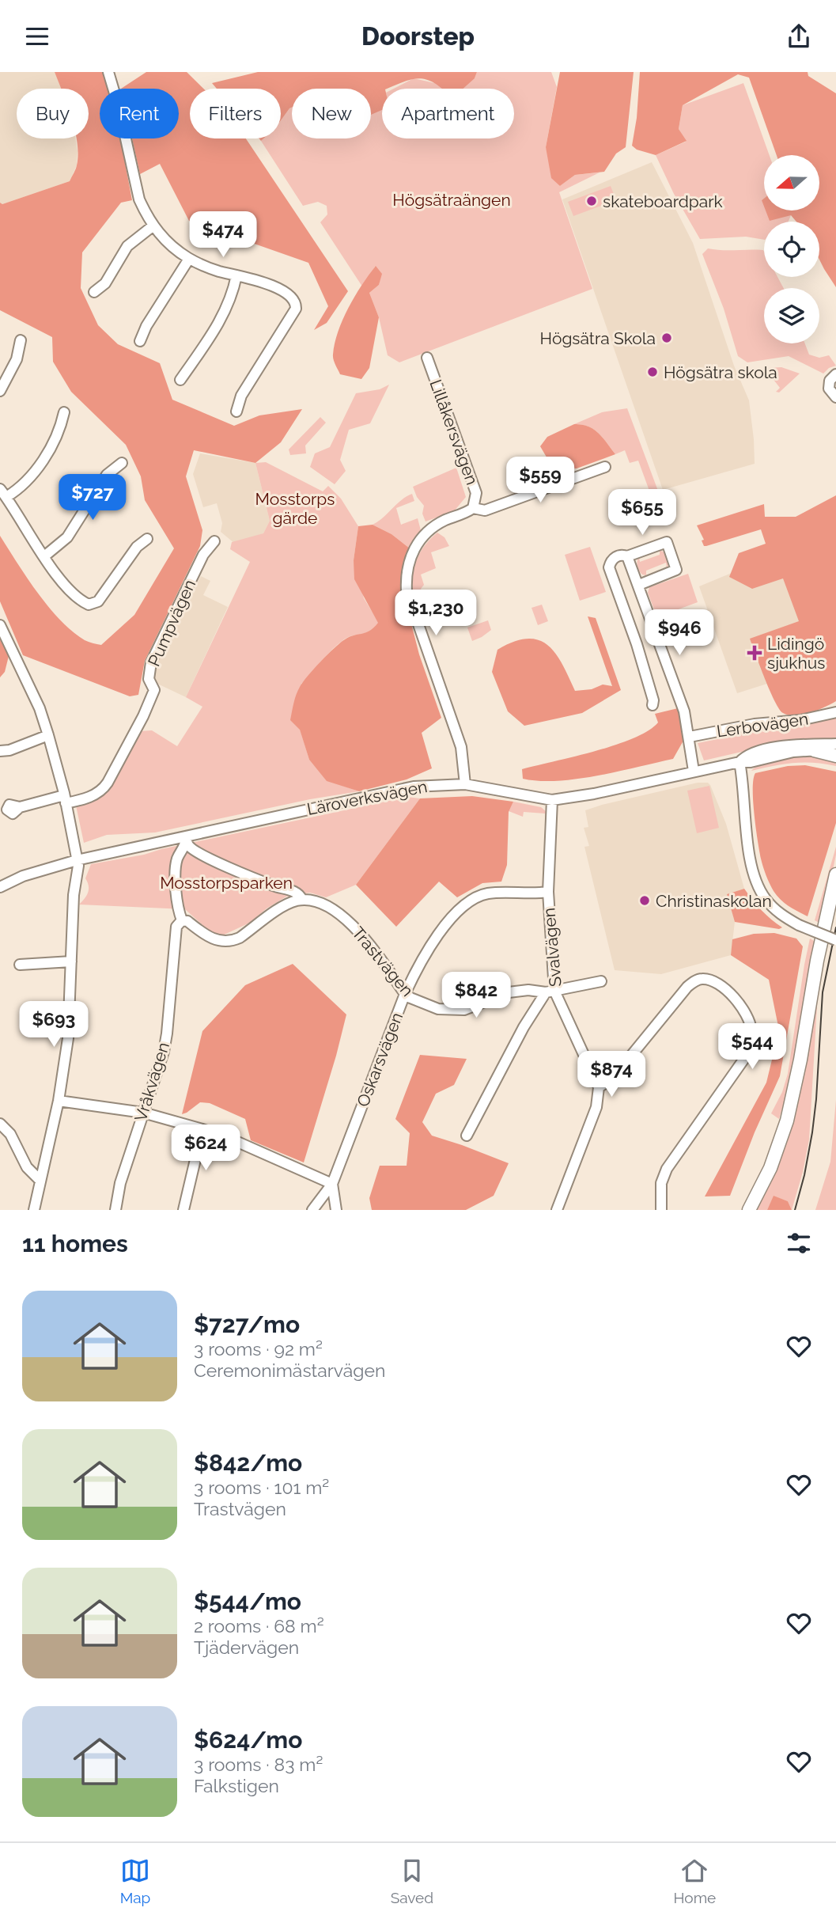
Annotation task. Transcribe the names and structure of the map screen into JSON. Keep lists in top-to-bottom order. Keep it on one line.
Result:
{"streets":{"street":["Lillåkersvägen","Pumpvägen","Lerbovägen","Läroverksvägen","Svalvägen","Trastvägen","Oskarsvägen","Vråkvägen"]},"crossings":[["Lillåkersvägen","Läroverksvägen"],["Läroverksvägen","Svalvägen"],["Läroverksvägen","Trastvägen"],["Svalvägen","Trastvägen"],["Svalvägen","Oskarsvägen"],["Trastvägen","Oskarsvägen"]],"parks":["Högsätraängen","Mosstorps gärde","Mosstorpsparken"],"places":{"other":["skateboardpark","Högsätra Skola","Högsätra skola","Christinaskolan"],"health":["Lidingö sjukhus"]},"north":"left","page":{"header":"Doorstep","chip":["Buy","Rent","Filters","New","Apartment"],"price":["$474","$559","$727","$655","$1,230","$946","$842","$693","$544","$874","$624"],"heading":"11 homes","list":[{"name":"$727/mo","note":"3 rooms · 92 m² · Ceremonimästarvägen"},{"name":"$842/mo","note":"3 rooms · 101 m² · Trastvägen"},{"name":"$544/mo","note":"2 rooms · 68 m² · Tjädervägen"},{"name":"$624/mo","note":"3 rooms · 83 m² · Falkstigen"}],"tabs":["Map","Saved","Home"]}}
